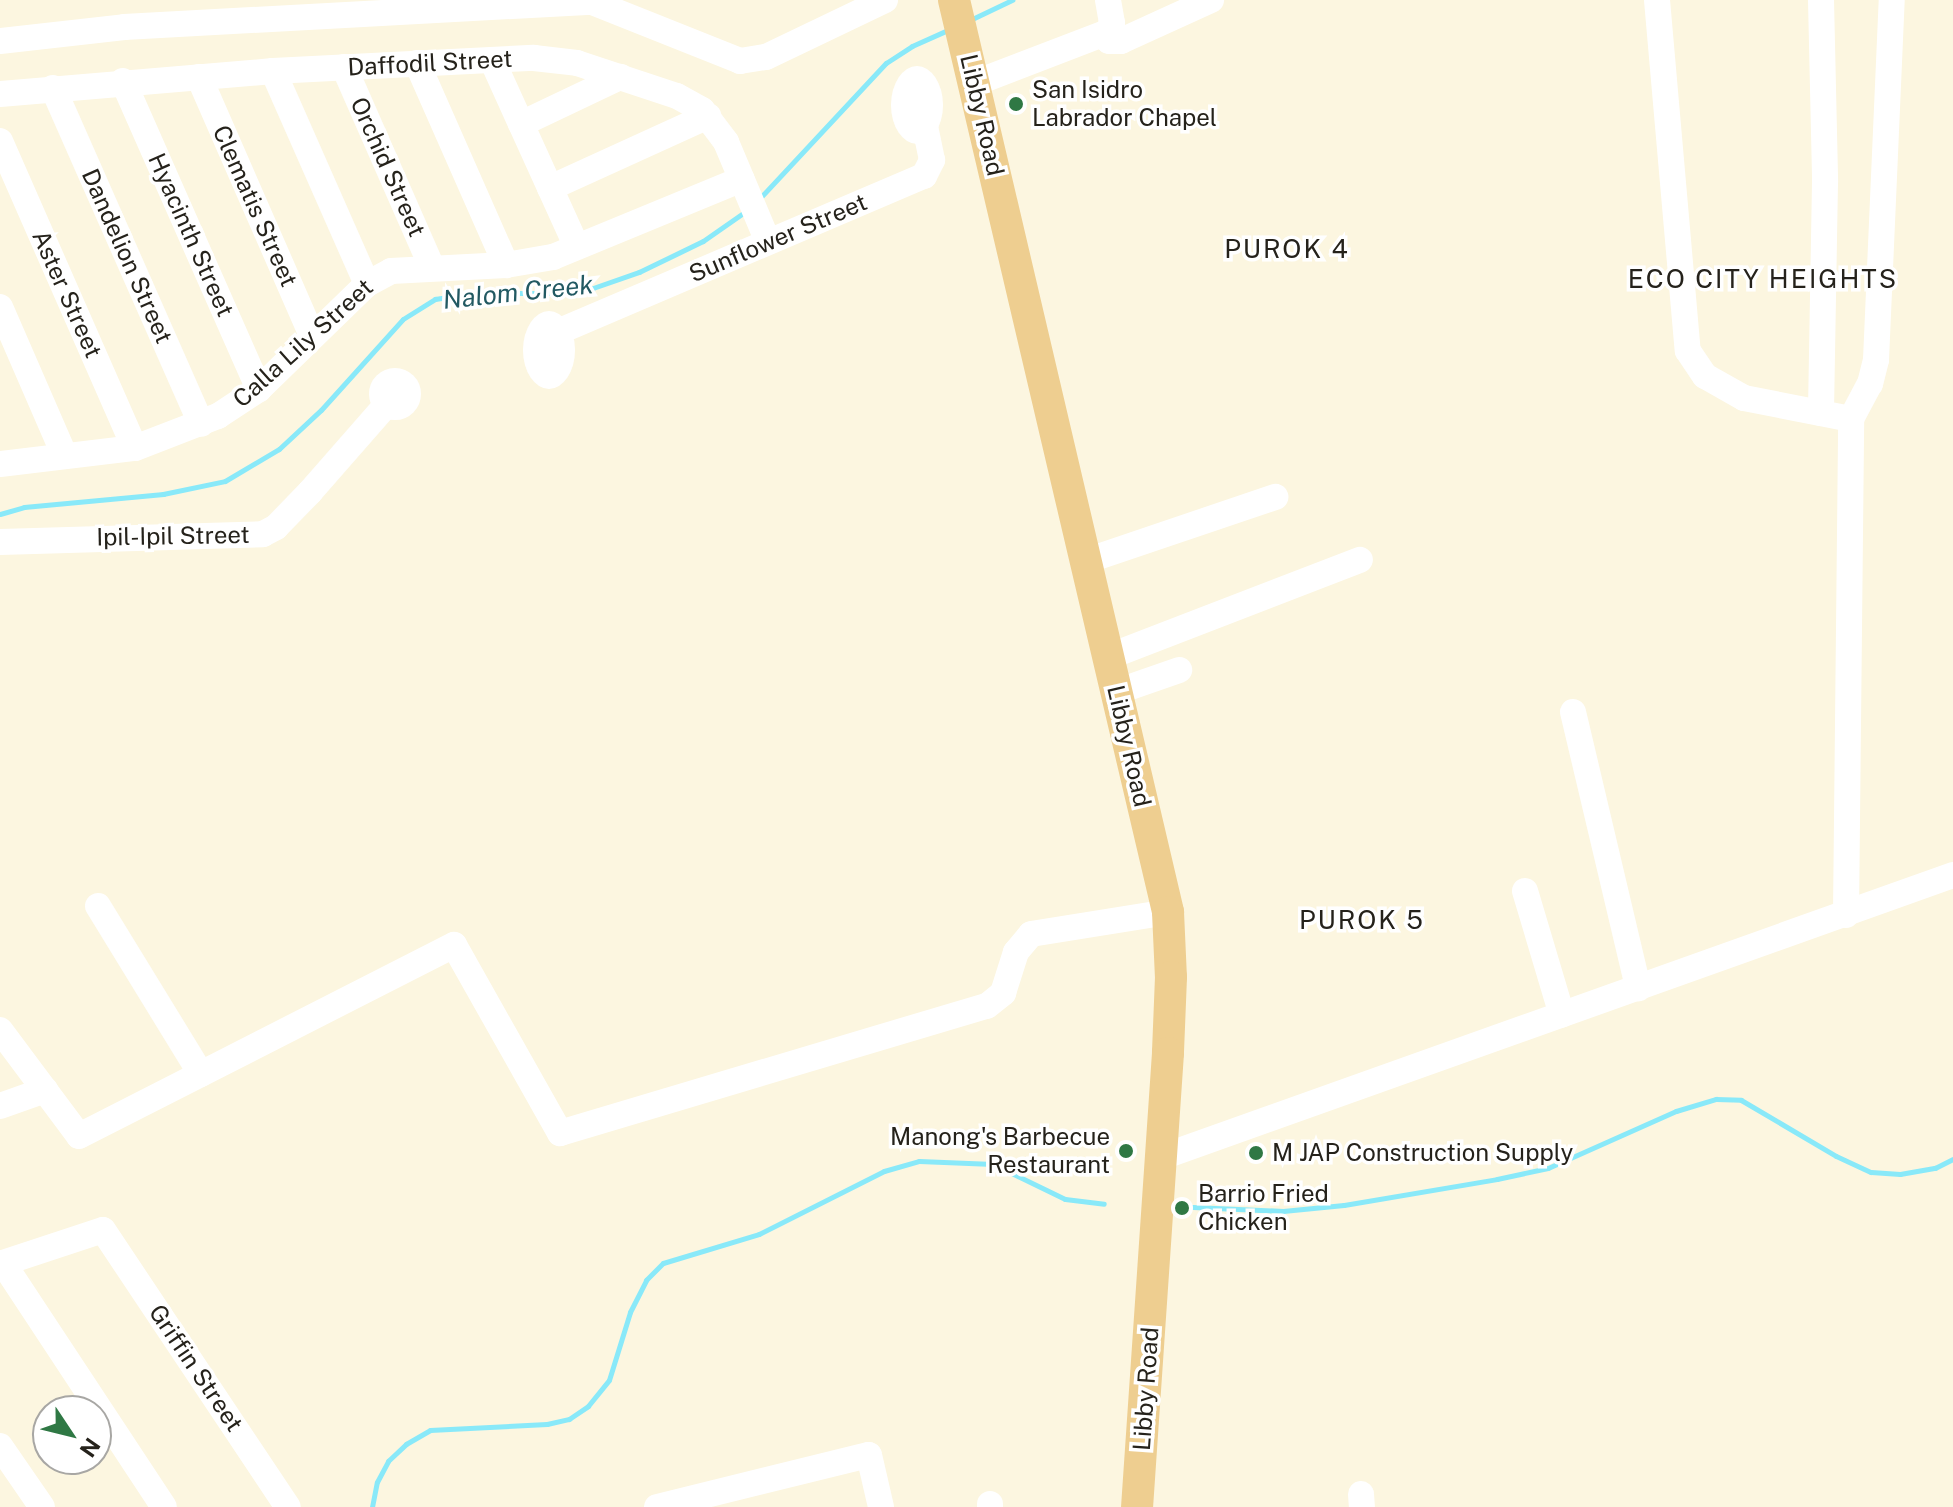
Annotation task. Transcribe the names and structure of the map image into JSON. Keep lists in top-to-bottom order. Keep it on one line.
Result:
{"streets":{"main road":["Libby Road"],"street":["Daffodil Street","Orchid Street","Clematis Street","Hyacinth Street","Sunflower Street","Dandelion Street","Aster Street","Calla Lily Street","Ipil-Ipil Street","Griffin Street"]},"crossings":[["Daffodil Street","Orchid Street"],["Daffodil Street","Clematis Street"],["Daffodil Street","Hyacinth Street"],["Daffodil Street","Sunflower Street"],["Daffodil Street","Dandelion Street"],["Daffodil Street","Calla Lily Street"],["Orchid Street","Calla Lily Street"],["Clematis Street","Calla Lily Street"],["Hyacinth Street","Calla Lily Street"],["Dandelion Street","Calla Lily Street"],["Aster Street","Calla Lily Street"]],"districts":["PUROK 4","ECO CITY HEIGHTS","PUROK 5"],"water":["Nalom Creek"],"places":["San Isidro Labrador Chapel","Manong's Barbecue Restaurant","M JAP Construction Supply","Barrio Fried Chicken"],"north":"bottom right"}
